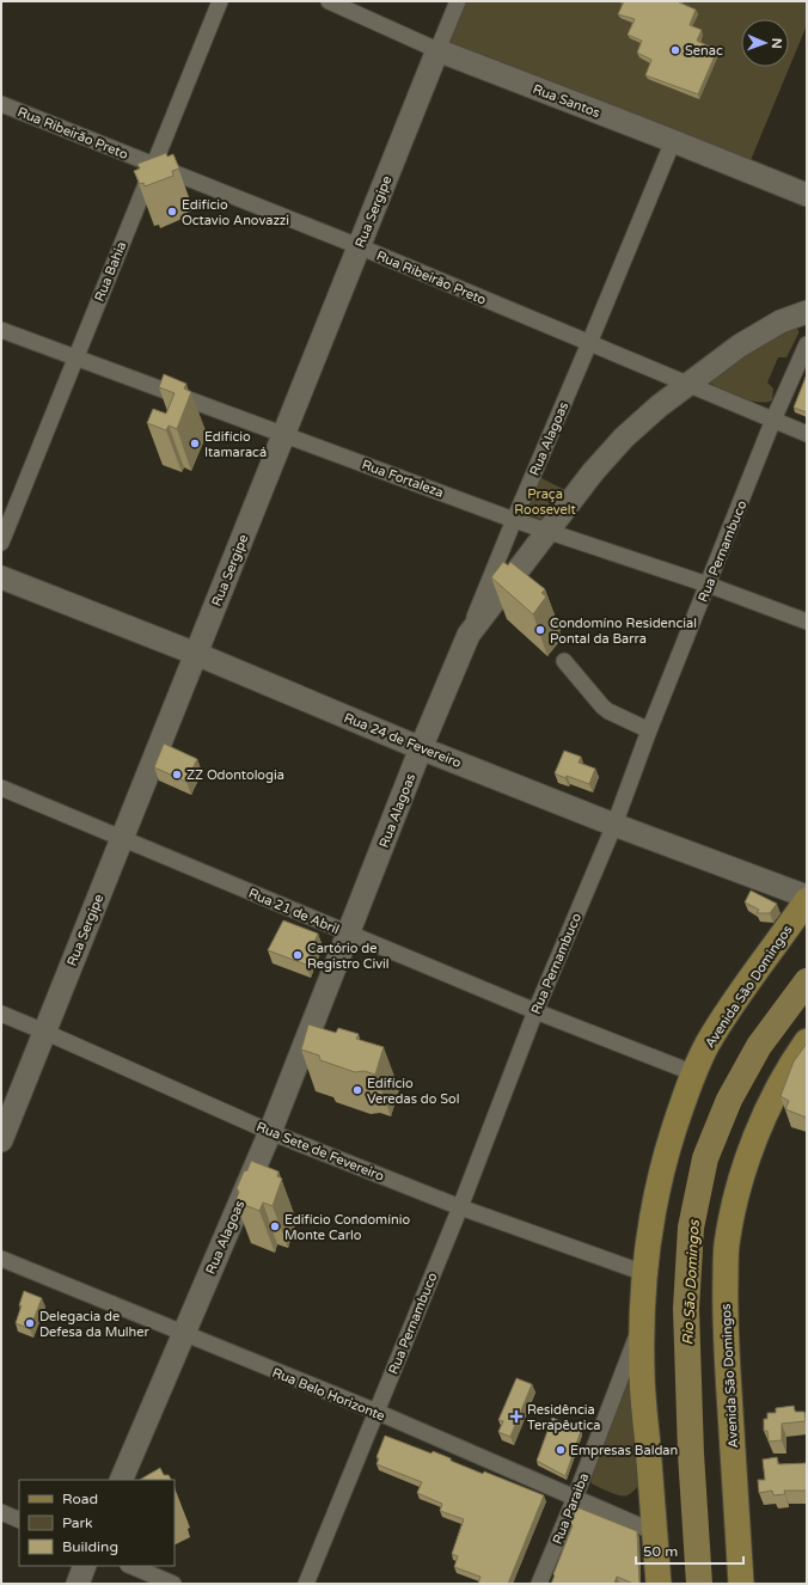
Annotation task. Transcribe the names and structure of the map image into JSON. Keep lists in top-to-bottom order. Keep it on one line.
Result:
{"streets":{"main road":["Avenida São Domingos"],"street":["Rua Santos","Rua Ribeirão Preto","Rua Sergipe","Rua Bahia","Rua Alagoas","Rua Fortaleza","Rua Pernambuco","Rua 24 de Fevereiro","Rua 21 de Abril","Rua Sete de Fevereiro","Rua Belo Horizonte","Rua Paraiba"]},"crossings":[["Rua Santos","Rua Sergipe"],["Rua Santos","Rua Alagoas"],["Rua Ribeirão Preto","Rua Sergipe"],["Rua Ribeirão Preto","Rua Bahia"],["Rua Ribeirão Preto","Rua Alagoas"],["Rua Ribeirão Preto","Rua Pernambuco"],["Rua Sergipe","Rua Fortaleza"],["Rua Sergipe","Rua 24 de Fevereiro"],["Rua Sergipe","Rua 21 de Abril"],["Rua Sergipe","Rua Sete de Fevereiro"],["Rua Bahia","Rua Fortaleza"],["Rua Alagoas","Rua Fortaleza"],["Rua Alagoas","Rua 24 de Fevereiro"],["Rua Alagoas","Rua 21 de Abril"],["Rua Alagoas","Rua Sete de Fevereiro"],["Rua Alagoas","Rua Belo Horizonte"],["Rua Fortaleza","Rua Pernambuco"],["Rua Pernambuco","Rua 24 de Fevereiro"],["Rua Pernambuco","Rua 21 de Abril"],["Rua Pernambuco","Rua Sete de Fevereiro"],["Rua Pernambuco","Rua Belo Horizonte"],["Rua 24 de Fevereiro","Avenida São Domingos"],["Rua 21 de Abril","Avenida São Domingos"],["Avenida São Domingos","Rua Sete de Fevereiro"],["Avenida São Domingos","Rua Belo Horizonte"],["Avenida São Domingos","Rua Paraiba"],["Rua Belo Horizonte","Rua Paraiba"]],"water":["Rio São Domingos"],"parks":["Praça Roosevelt"],"places":{"other":["Senac","Edifício Octavio Anovazzi","Edifício Itamaracá","Condomíno Residencial Pontal da Barra","ZZ Odontologia","Cartório de Registro Civil","Edifício Veredas do Sol","Edifício Condomínio Monte Carlo","Delegacia de Defesa da Mulher","Empresas Baldan"],"health":["Residência Terapêutica"]},"legend":["Road","Park","Building"],"scale_bar":"50 m","north":"right"}
